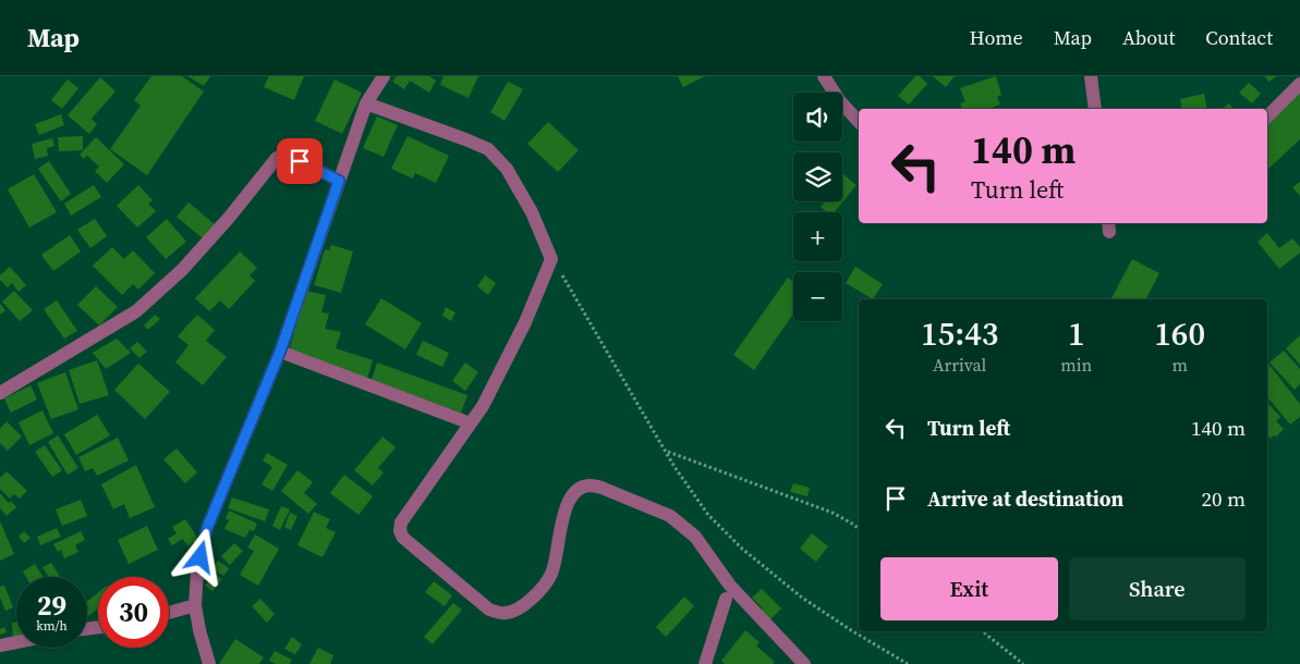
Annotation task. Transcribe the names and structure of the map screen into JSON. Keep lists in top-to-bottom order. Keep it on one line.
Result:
{"page":{"header":"Map","nav":["Home","Map","About","Contact"],"map_buttons":["+","−"],"turn":["140 m","Turn left"],"eta":["15:43","Arrival","1","min","160","m"],"list":[{"name":"Turn left","value":"140 m"},{"name":"Arrive at destination","value":"20 m"}],"buttons":["Exit","Share"],"speed":"29 km/h","limit":"30"}}
